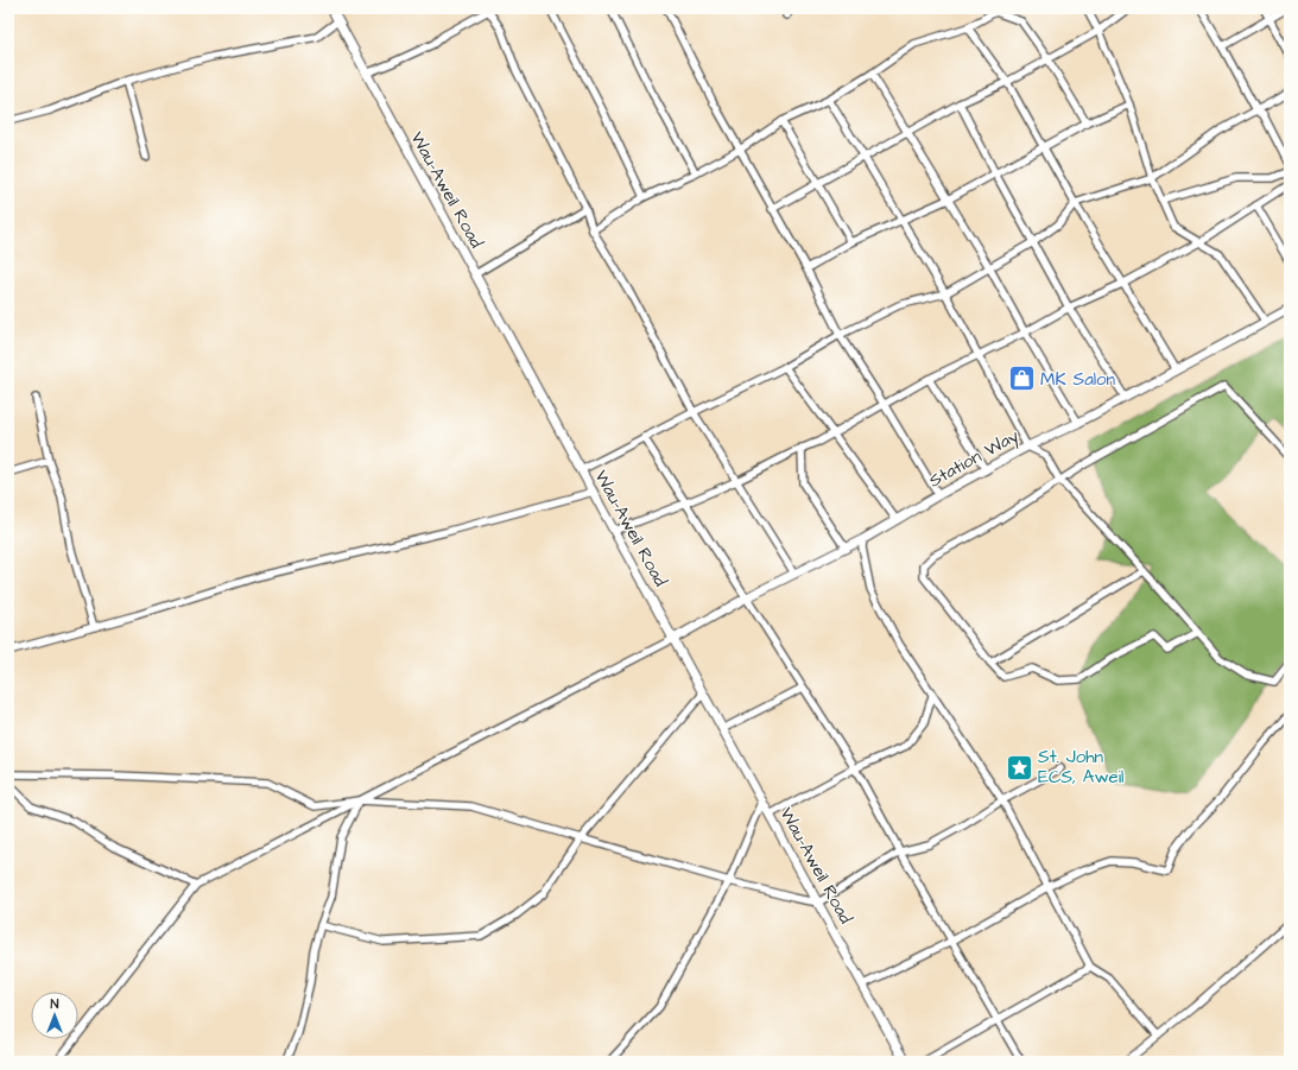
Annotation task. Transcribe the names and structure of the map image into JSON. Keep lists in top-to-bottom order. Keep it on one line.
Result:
{"streets":{"main road":["Wau-Aweil Road","Station Way"]},"crossings":[["Wau-Aweil Road","Station Way"]],"places":{"shop":["MK Salon"],"place":["St. John ECS, Aweil"]},"north":"top"}
